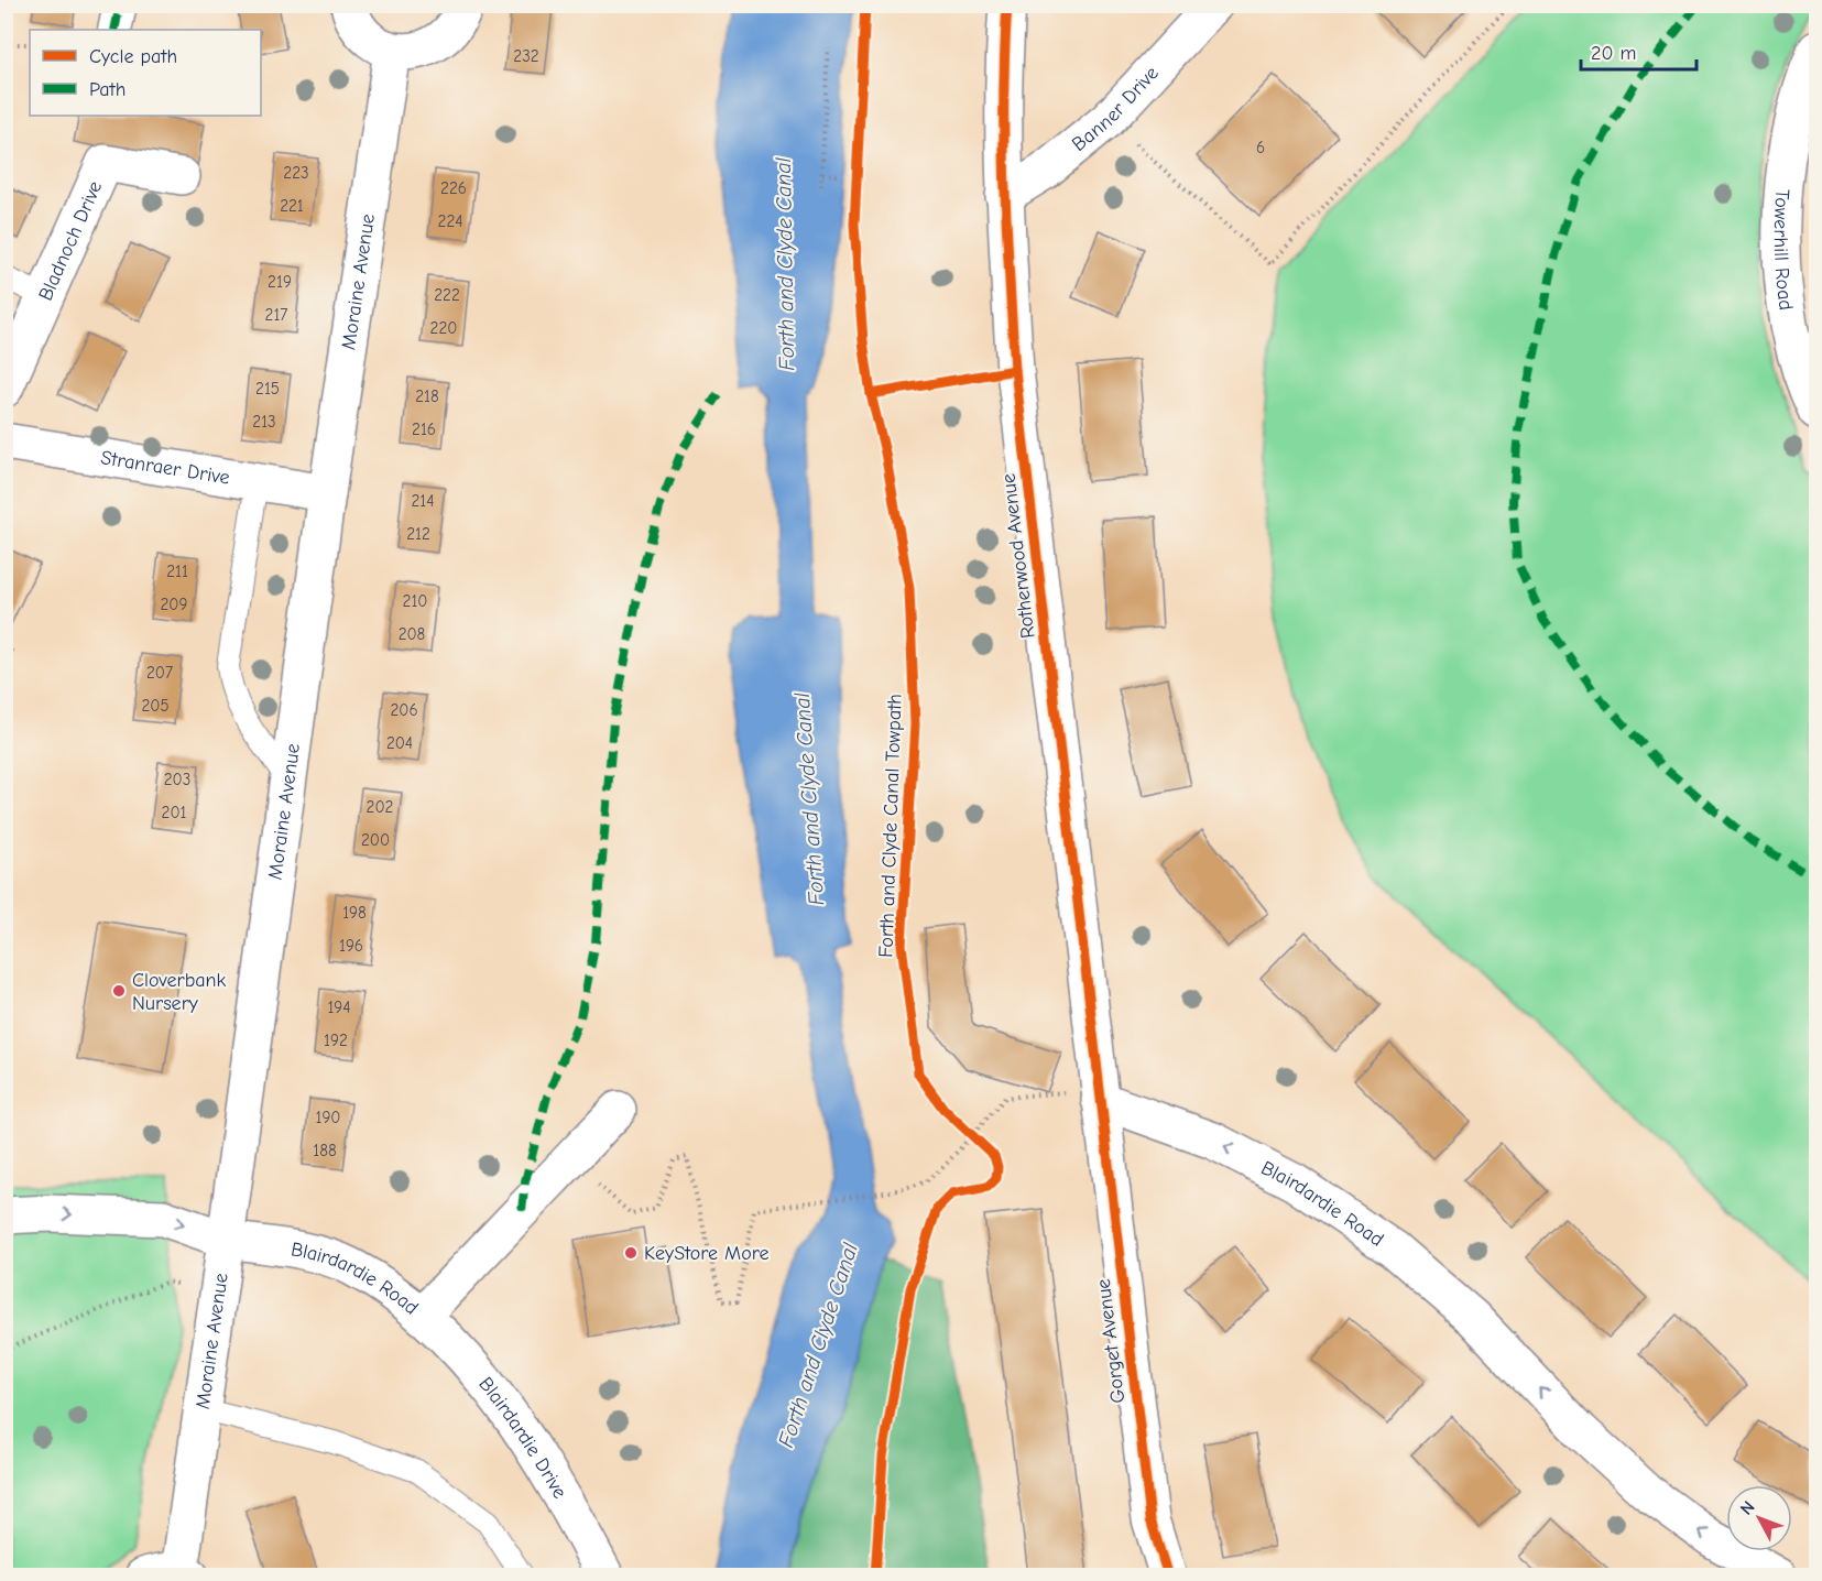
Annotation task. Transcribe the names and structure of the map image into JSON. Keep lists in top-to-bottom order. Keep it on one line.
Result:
{"streets":{"street":["Banner Drive","Bladnoch Drive","Towerhill Road","Moraine Avenue","Stranraer Drive","Rotherwood Avenue","Blairdardie Road","Gorget Avenue","Blairdardie Drive"],"cycle path":["Forth and Clyde Canal Towpath"]},"crossings":[["Banner Drive","Rotherwood Avenue"],["Moraine Avenue","Stranraer Drive"],["Moraine Avenue","Blairdardie Road"],["Rotherwood Avenue","Blairdardie Road"],["Rotherwood Avenue","Gorget Avenue"],["Blairdardie Road","Gorget Avenue"],["Blairdardie Road","Blairdardie Drive"]],"water":["Forth and Clyde Canal"],"places":["Cloverbank Nursery","KeyStore More"],"house_numbers":["232","6","223","226","221","224","219","222","217","220","215","218","213","216","214","212","211","210","209","208","207","205","206","204","203","202","201","200","198","196","194","192","190","188"],"legend":["Cycle path","Path"],"scale_bar":"20 m","north":"top left"}
